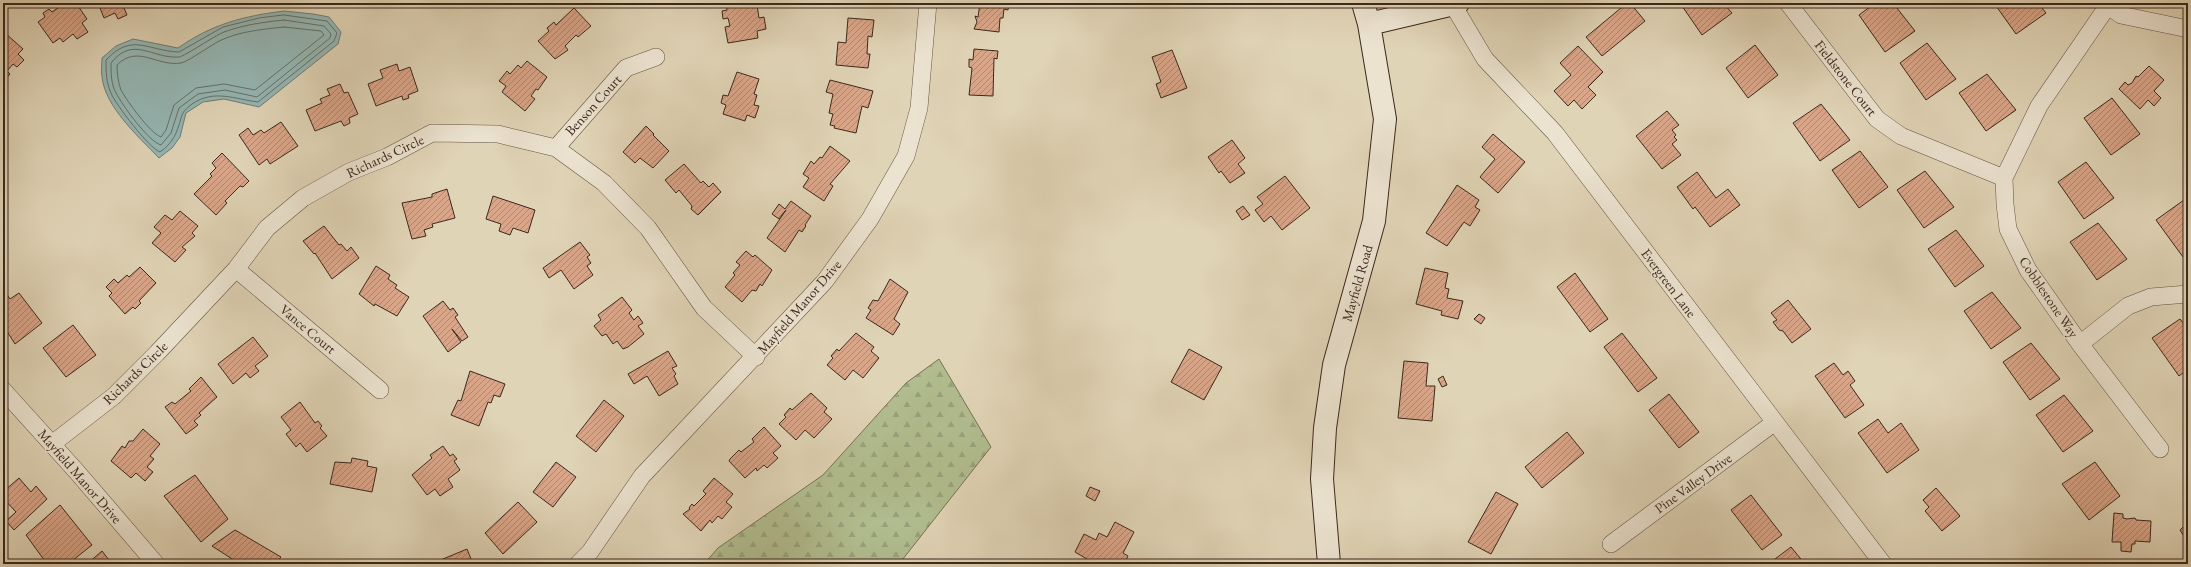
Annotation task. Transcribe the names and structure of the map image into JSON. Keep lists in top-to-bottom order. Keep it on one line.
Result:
{"streets":{"street":["Fieldstone Court","Benson Court","Richards Circle","Mayfield Road","Evergreen Lane","Cobblestone Way","Mayfield Manor Drive","Vance Court","Pine Valley Drive"]},"crossings":[["Fieldstone Court","Cobblestone Way"],["Benson Court","Richards Circle"],["Richards Circle","Mayfield Manor Drive"],["Richards Circle","Vance Court"],["Evergreen Lane","Pine Valley Drive"]]}
